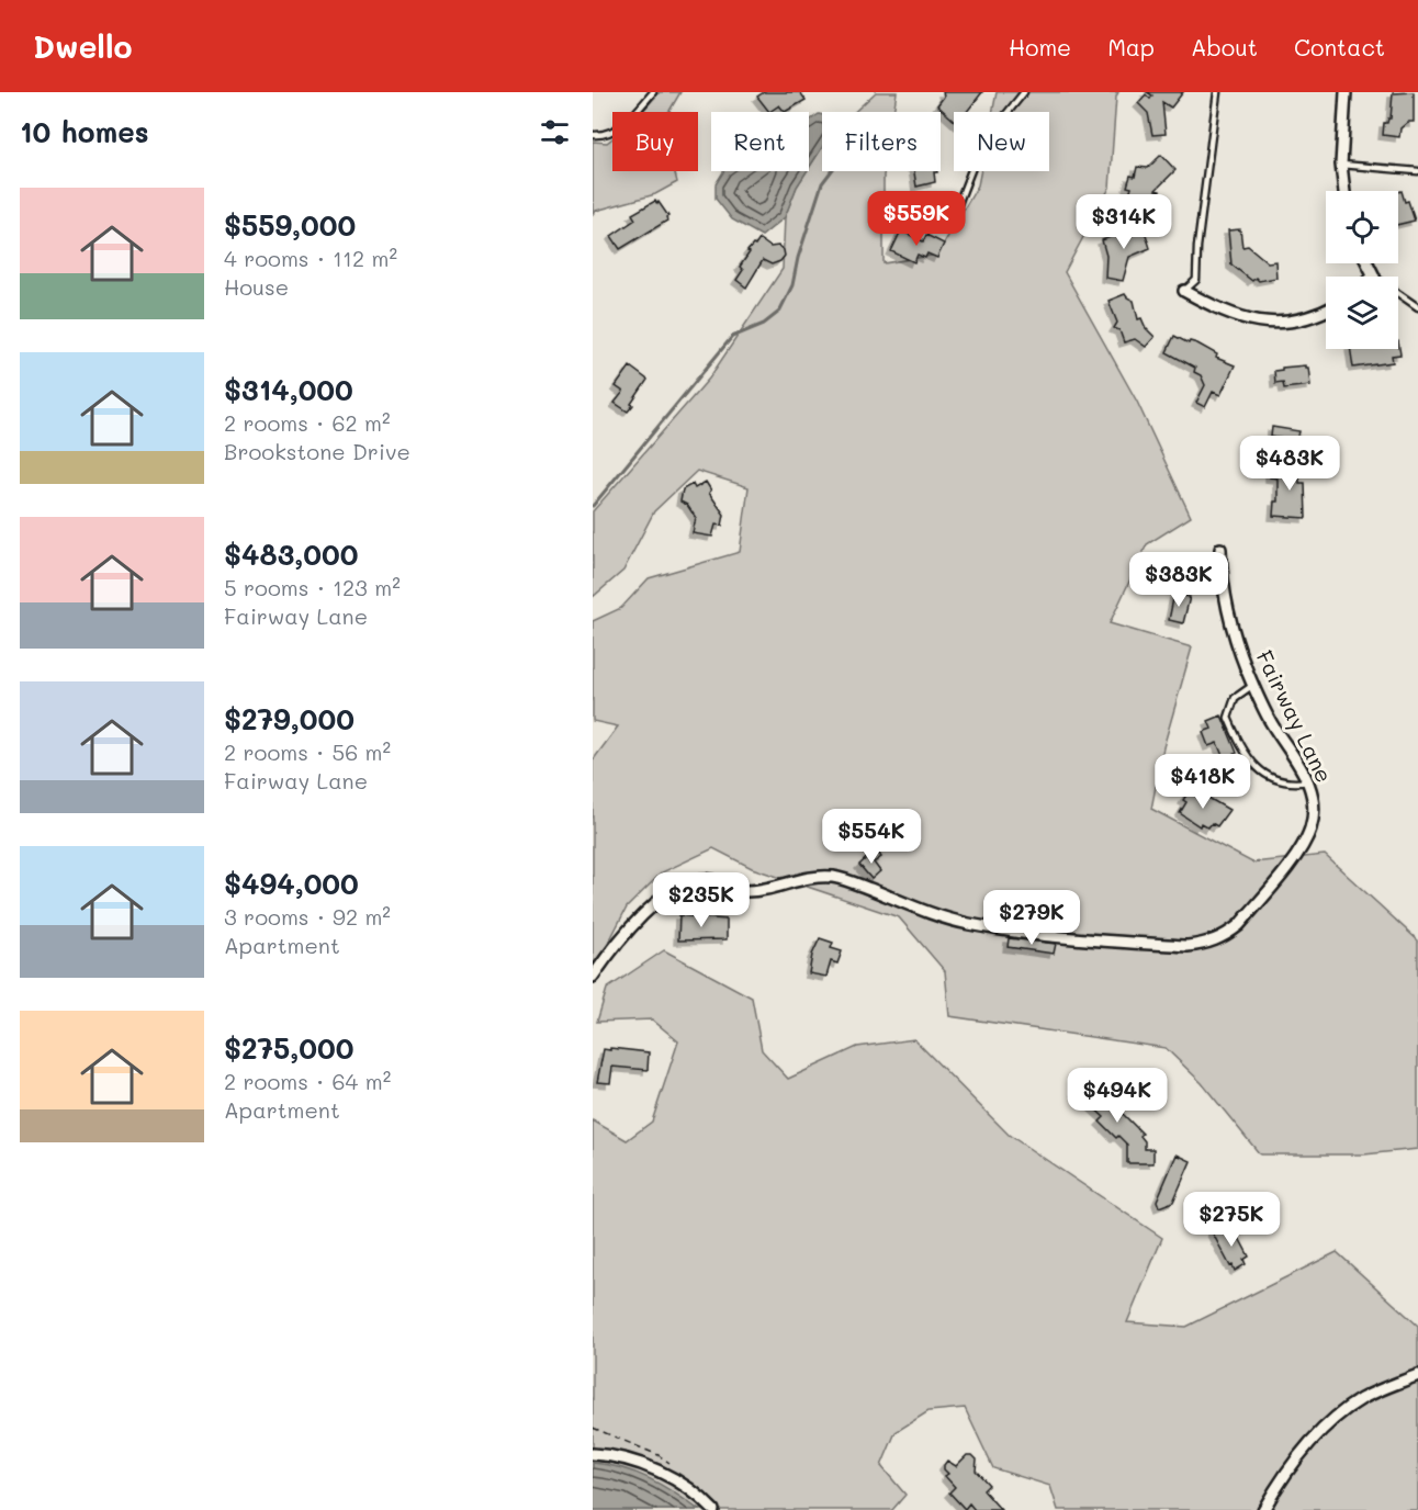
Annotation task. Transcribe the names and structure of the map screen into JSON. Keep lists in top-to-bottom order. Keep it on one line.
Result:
{"streets":{"street":["Fairway Lane"]},"page":{"header":"Dwello","nav":["Home","Map","About","Contact"],"heading":"10 homes","chip":["Buy","Rent","Filters","New"],"list":[{"name":"$559,000","note":"4 rooms · 112 m² · House"},{"name":"$314,000","note":"2 rooms · 62 m² · Brookstone Drive"},{"name":"$483,000","note":"5 rooms · 123 m² · Fairway Lane"},{"name":"$279,000","note":"2 rooms · 56 m² · Fairway Lane"},{"name":"$494,000","note":"3 rooms · 92 m² · Apartment"},{"name":"$275,000","note":"2 rooms · 64 m² · Apartment"}],"price":["$559K","$314K","$483K","$383K","$418K","$554K","$235K","$279K","$494K","$275K"]}}
